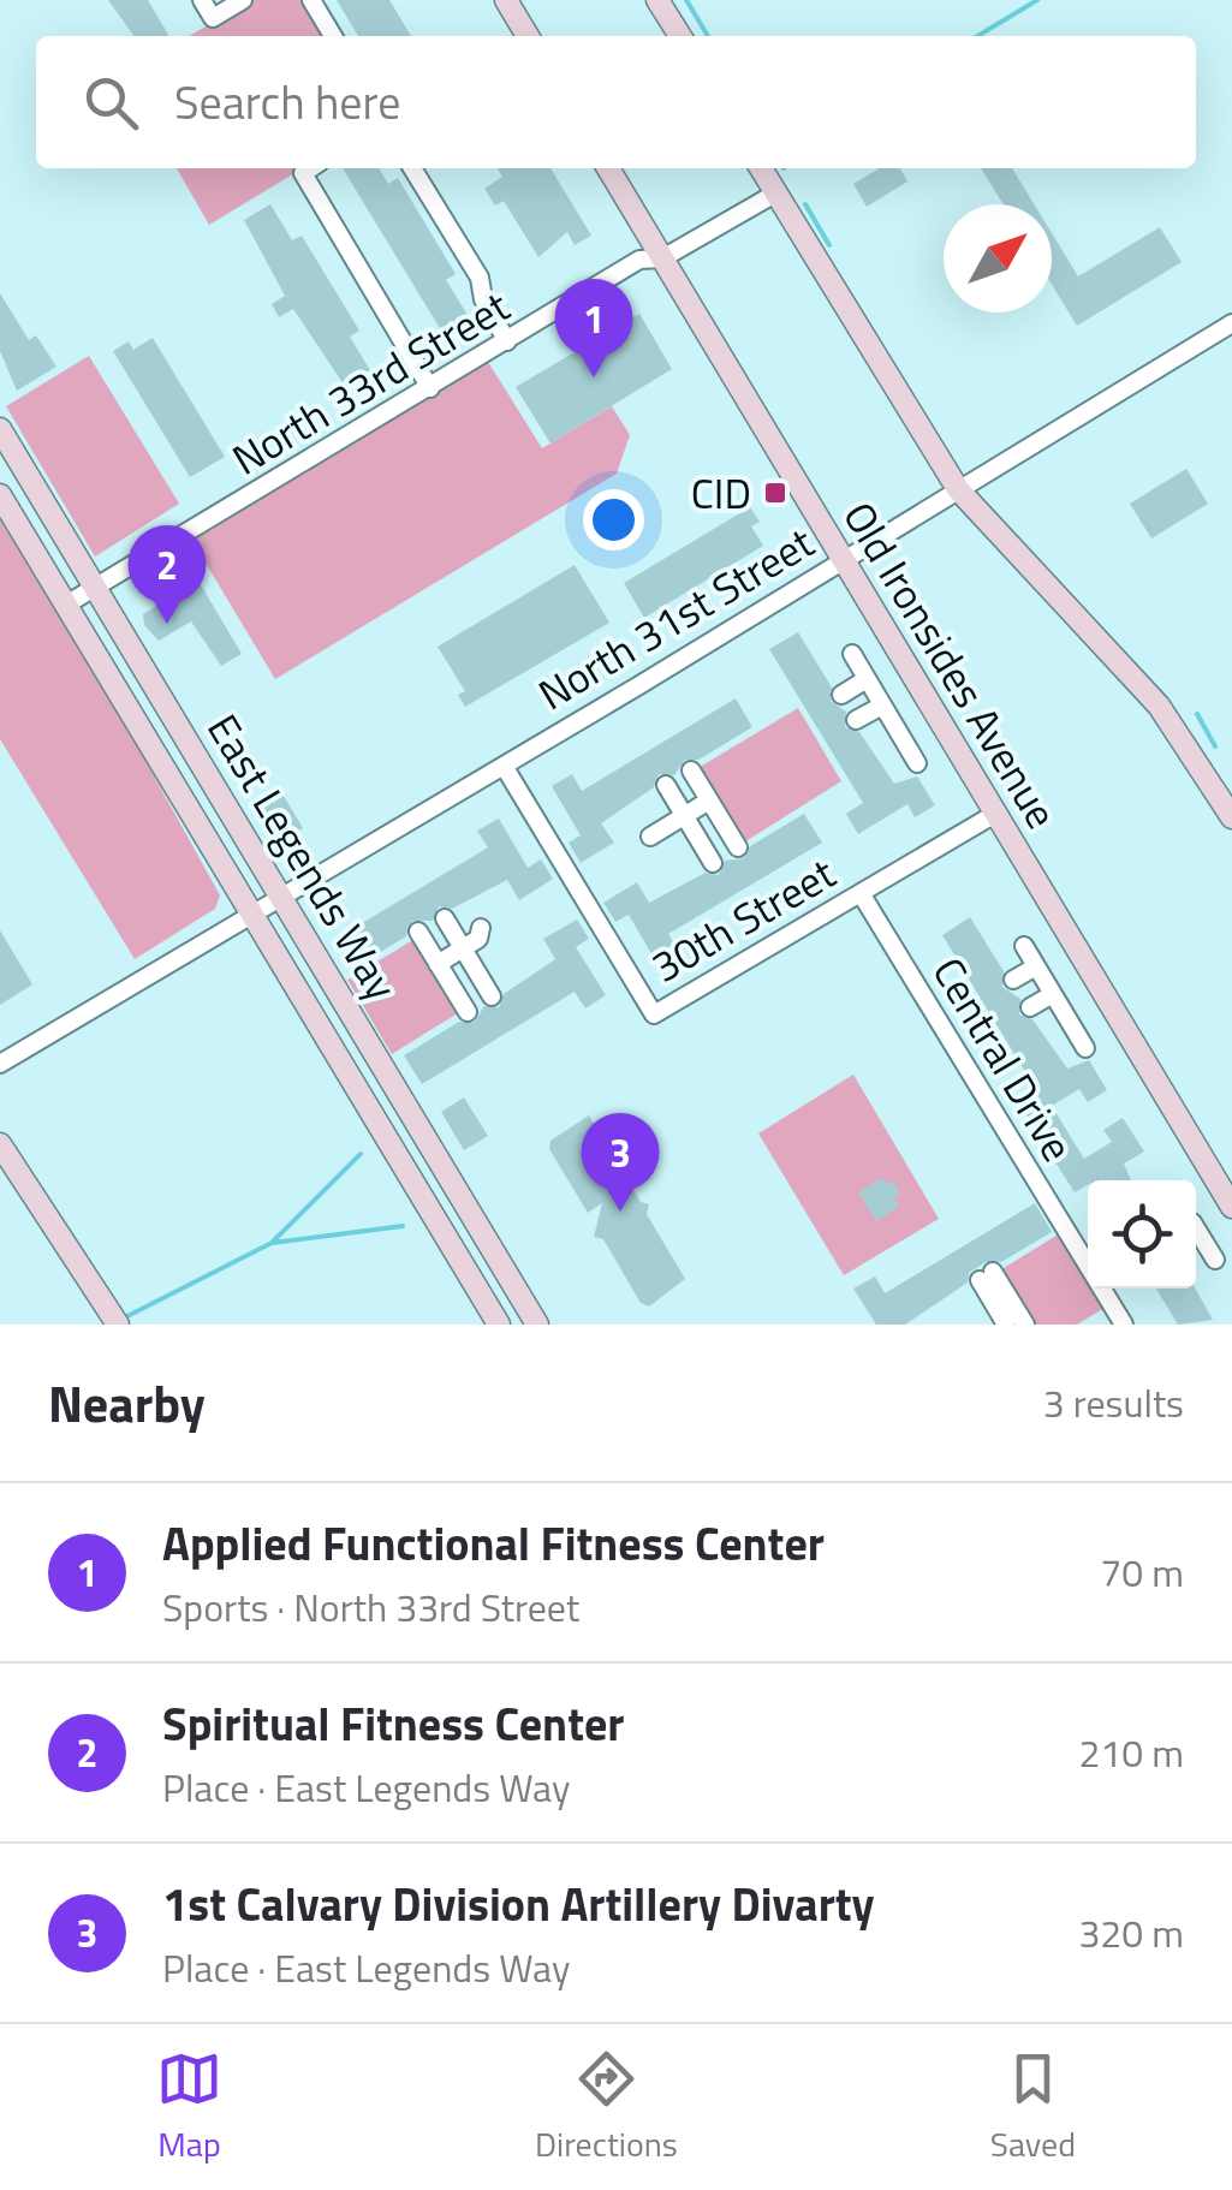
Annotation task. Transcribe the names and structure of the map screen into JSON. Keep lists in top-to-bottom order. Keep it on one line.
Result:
{"streets":{"street":["North 33rd Street","North 31st Street","Old Ironsides Avenue","East Legends Way","30th Street","Central Drive"]},"crossings":[["North 33rd Street","Old Ironsides Avenue"],["North 33rd Street","East Legends Way"],["North 31st Street","Old Ironsides Avenue"],["North 31st Street","East Legends Way"],["North 31st Street","30th Street"],["Old Ironsides Avenue","30th Street"],["30th Street","Central Drive"]],"places":{"transit":["CID"]},"north":"top right","page":{"search":"Search here","pins":["1","2","3"],"heading":["Nearby","3 results"],"list":[{"mark":"1","name":"Applied Functional Fitness Center","note":"Sports · North 33rd Street","value":"70 m"},{"mark":"2","name":"Spiritual Fitness Center","note":"Place · East Legends Way","value":"210 m"},{"mark":"3","name":"1st Calvary Division Artillery Divarty","note":"Place · East Legends Way","value":"320 m"}],"nav":["Map","Directions","Saved"]}}
